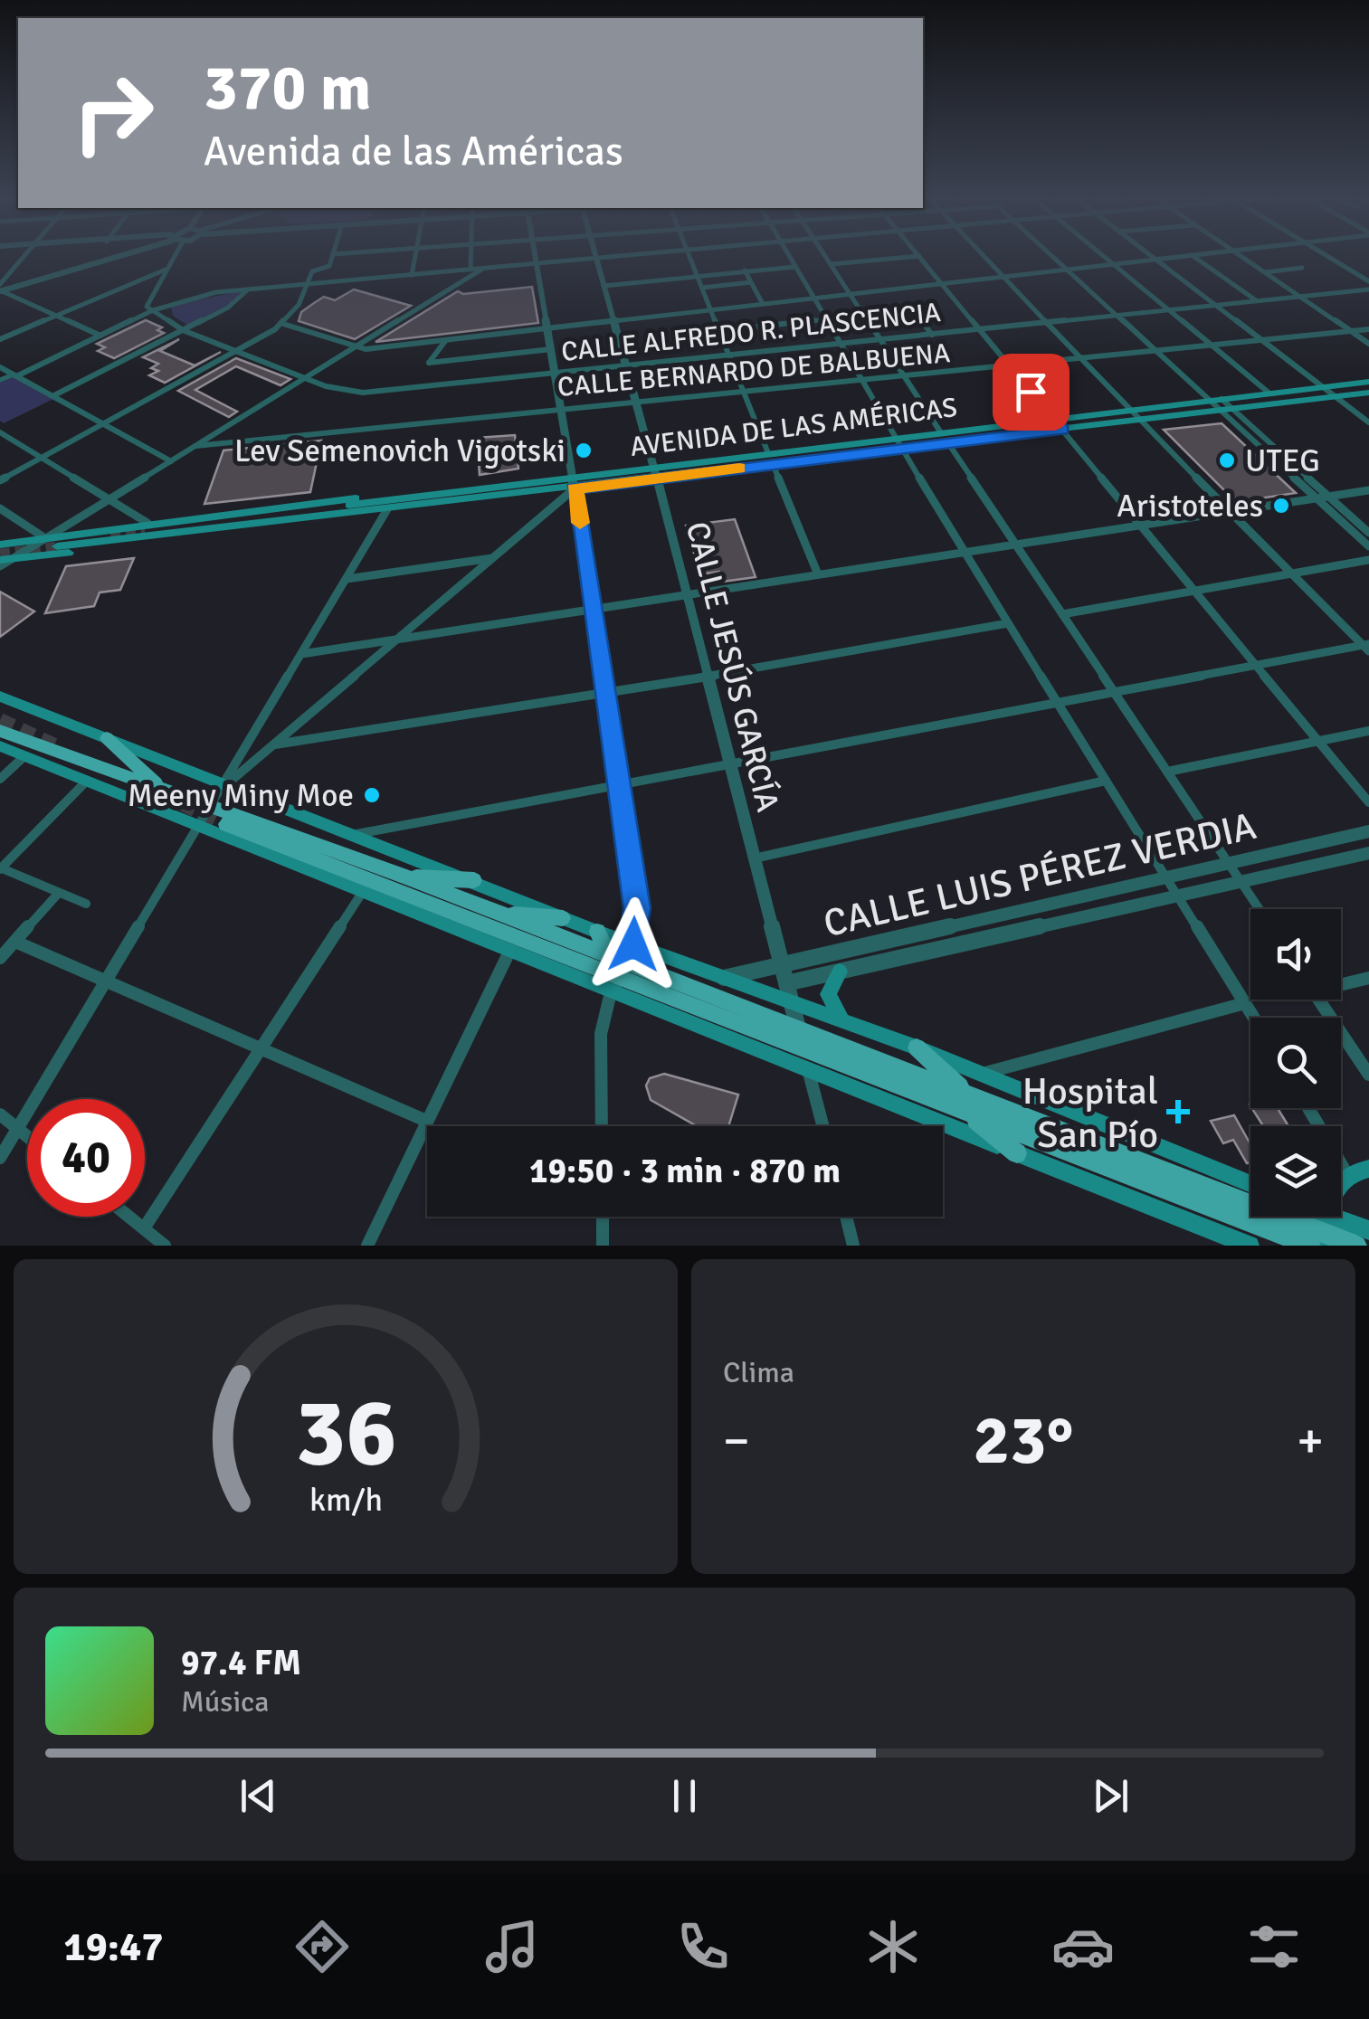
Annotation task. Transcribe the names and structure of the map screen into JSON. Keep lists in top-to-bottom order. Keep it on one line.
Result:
{"streets":{"main road":["AVENIDA DE LAS AMÉRICAS"],"street":["CALLE ALFREDO R. PLASCENCIA","CALLE BERNARDO DE BALBUENA","CALLE JESÚS GARCÍA","CALLE LUIS PÉREZ VERDIA"]},"crossings":[["CALLE ALFREDO R. PLASCENCIA","CALLE JESÚS GARCÍA"],["CALLE BERNARDO DE BALBUENA","CALLE JESÚS GARCÍA"],["AVENIDA DE LAS AMÉRICAS","CALLE JESÚS GARCÍA"],["CALLE JESÚS GARCÍA","CALLE LUIS PÉREZ VERDIA"]],"places":{"other":["Lev Semenovich Vigotski","UTEG","Aristoteles","Meeny Miny Moe"],"health":["Hospital San Pío"]},"page":{"turn":["370 m","Avenida de las Américas"],"limit":"40","trip":"19:50 · 3 min · 870 m","tile":"Clima","heat":["−","23°","+"],"song":["97.4 FM","Música"],"tabs":"19:47","gauge":["36","km/h"]}}
